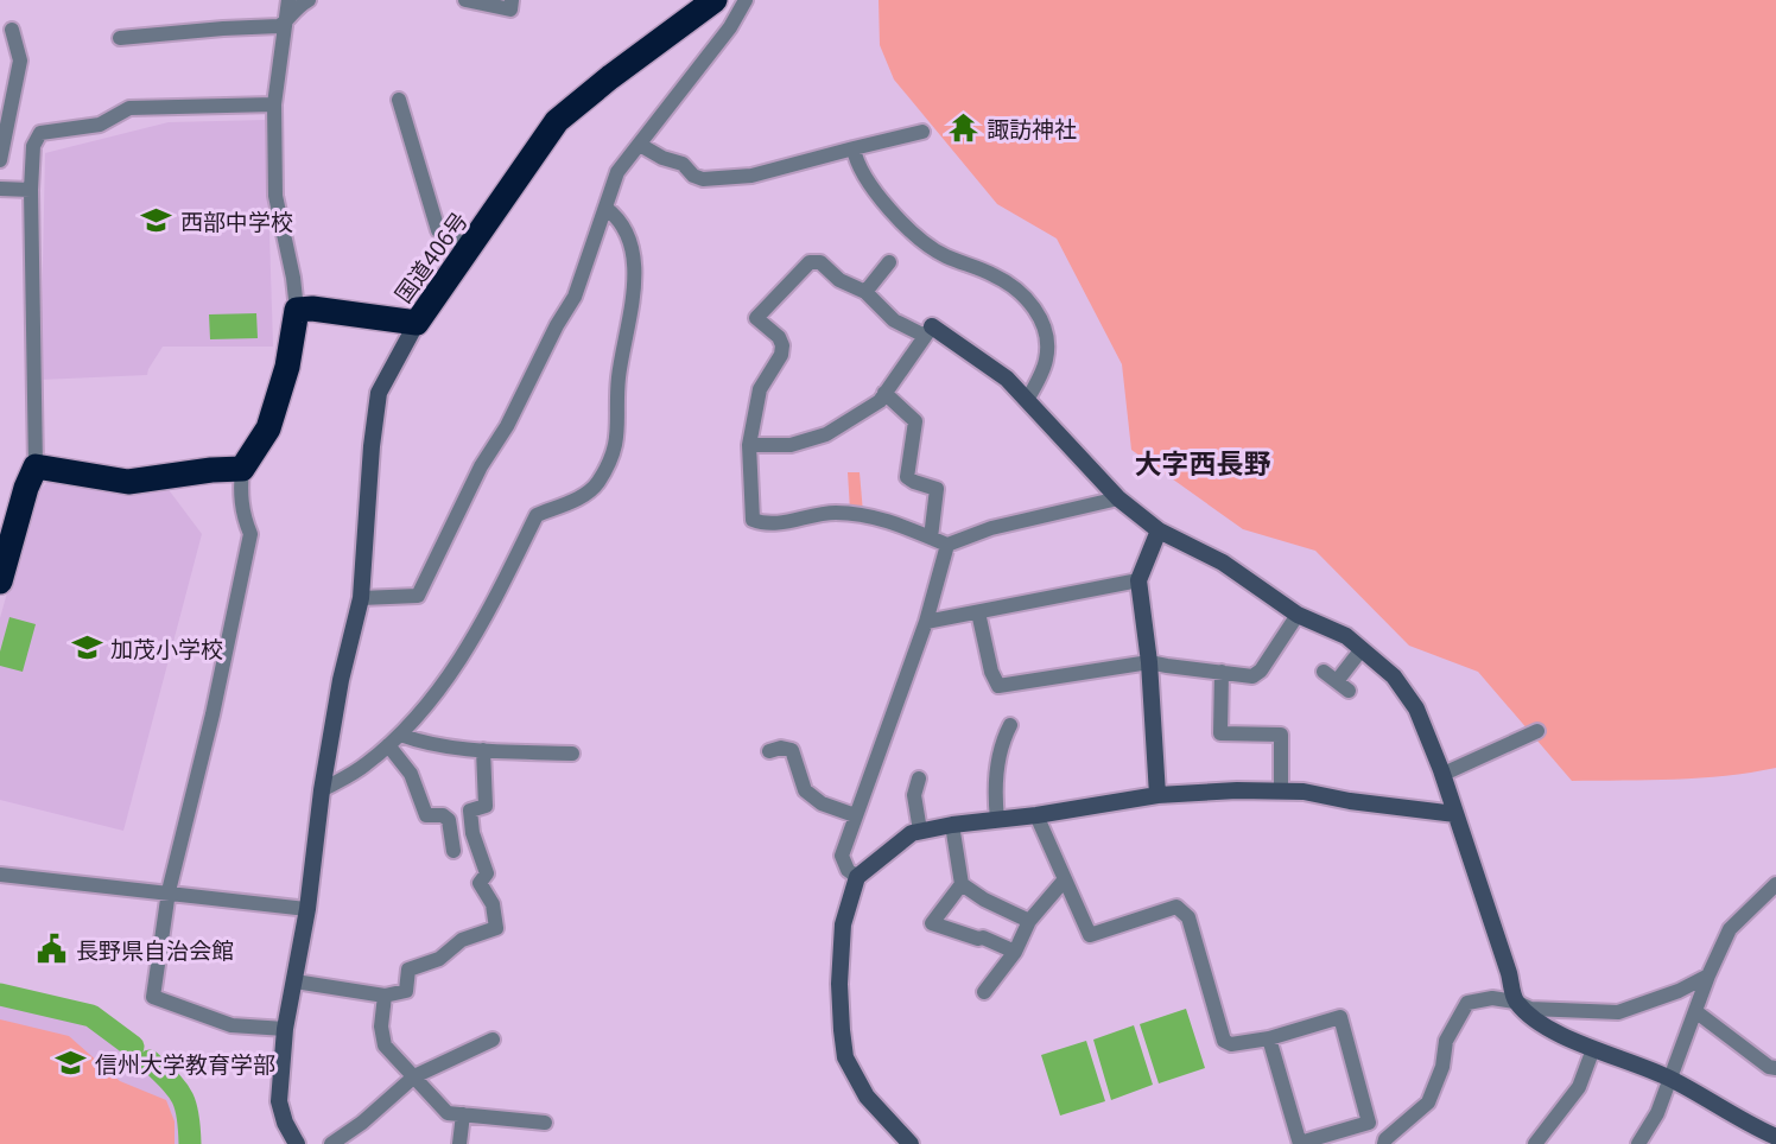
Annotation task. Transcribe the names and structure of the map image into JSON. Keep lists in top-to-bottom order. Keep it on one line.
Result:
{"streets":{"highway":["国道406号"]},"districts":["大字西長野"],"places":{"temple":["諏訪神社"],"school or university":["西部中学校","加茂小学校","信州大学教育学部"],"public building":["長野県自治会館"]}}
